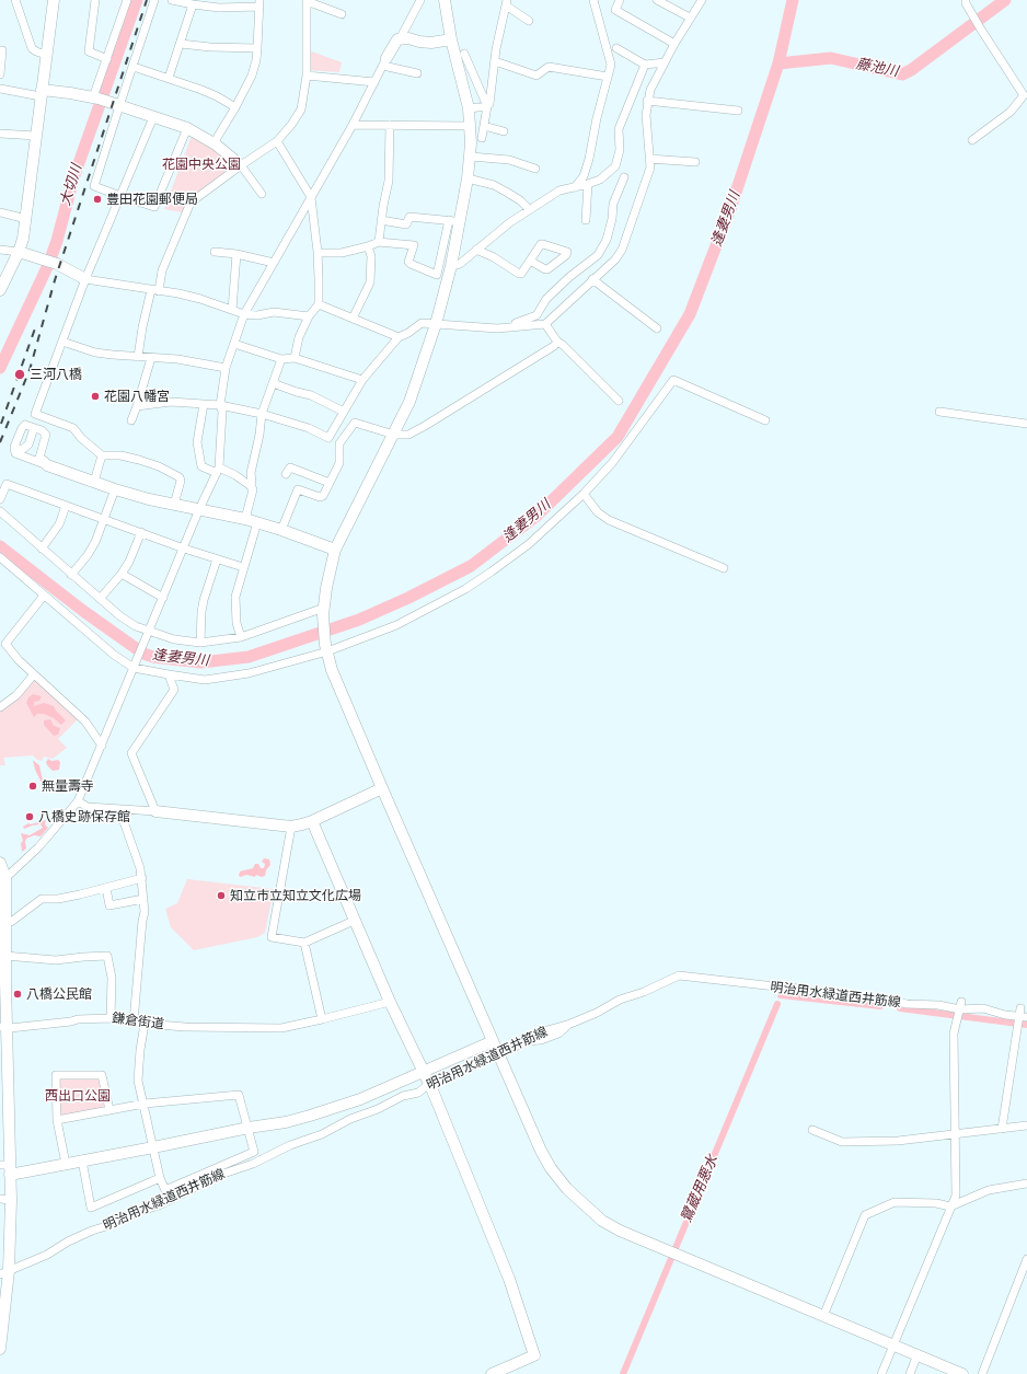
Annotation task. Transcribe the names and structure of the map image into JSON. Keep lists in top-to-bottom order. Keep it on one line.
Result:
{"streets":{"street":["明治用水緑道西井筋線","鎌倉街道"]},"water":["藤池川","大切川","逢妻男川","鷺蔵用悪水"],"parks":["花園中央公園","西出口公園"],"places":["豊田花園郵便局","三河八橋","花園八幡宮","無量壽寺","八橋史跡保存館","知立市立知立文化広場","八橋公民館"]}
